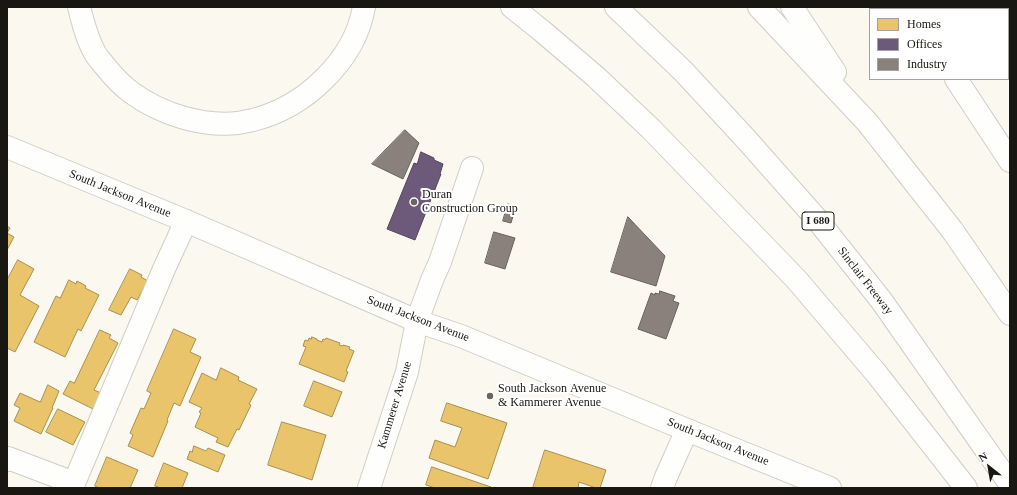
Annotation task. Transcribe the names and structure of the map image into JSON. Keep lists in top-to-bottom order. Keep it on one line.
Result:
{"streets":{"main road":["South Jackson Avenue","I 680","Sinclair Freeway","Kammerer Avenue"]},"crossings":[["South Jackson Avenue","Kammerer Avenue"]],"places":["Duran Construction Group","South Jackson Avenue & Kammerer Avenue"],"legend":["Homes","Offices","Industry"],"north":"top left"}
